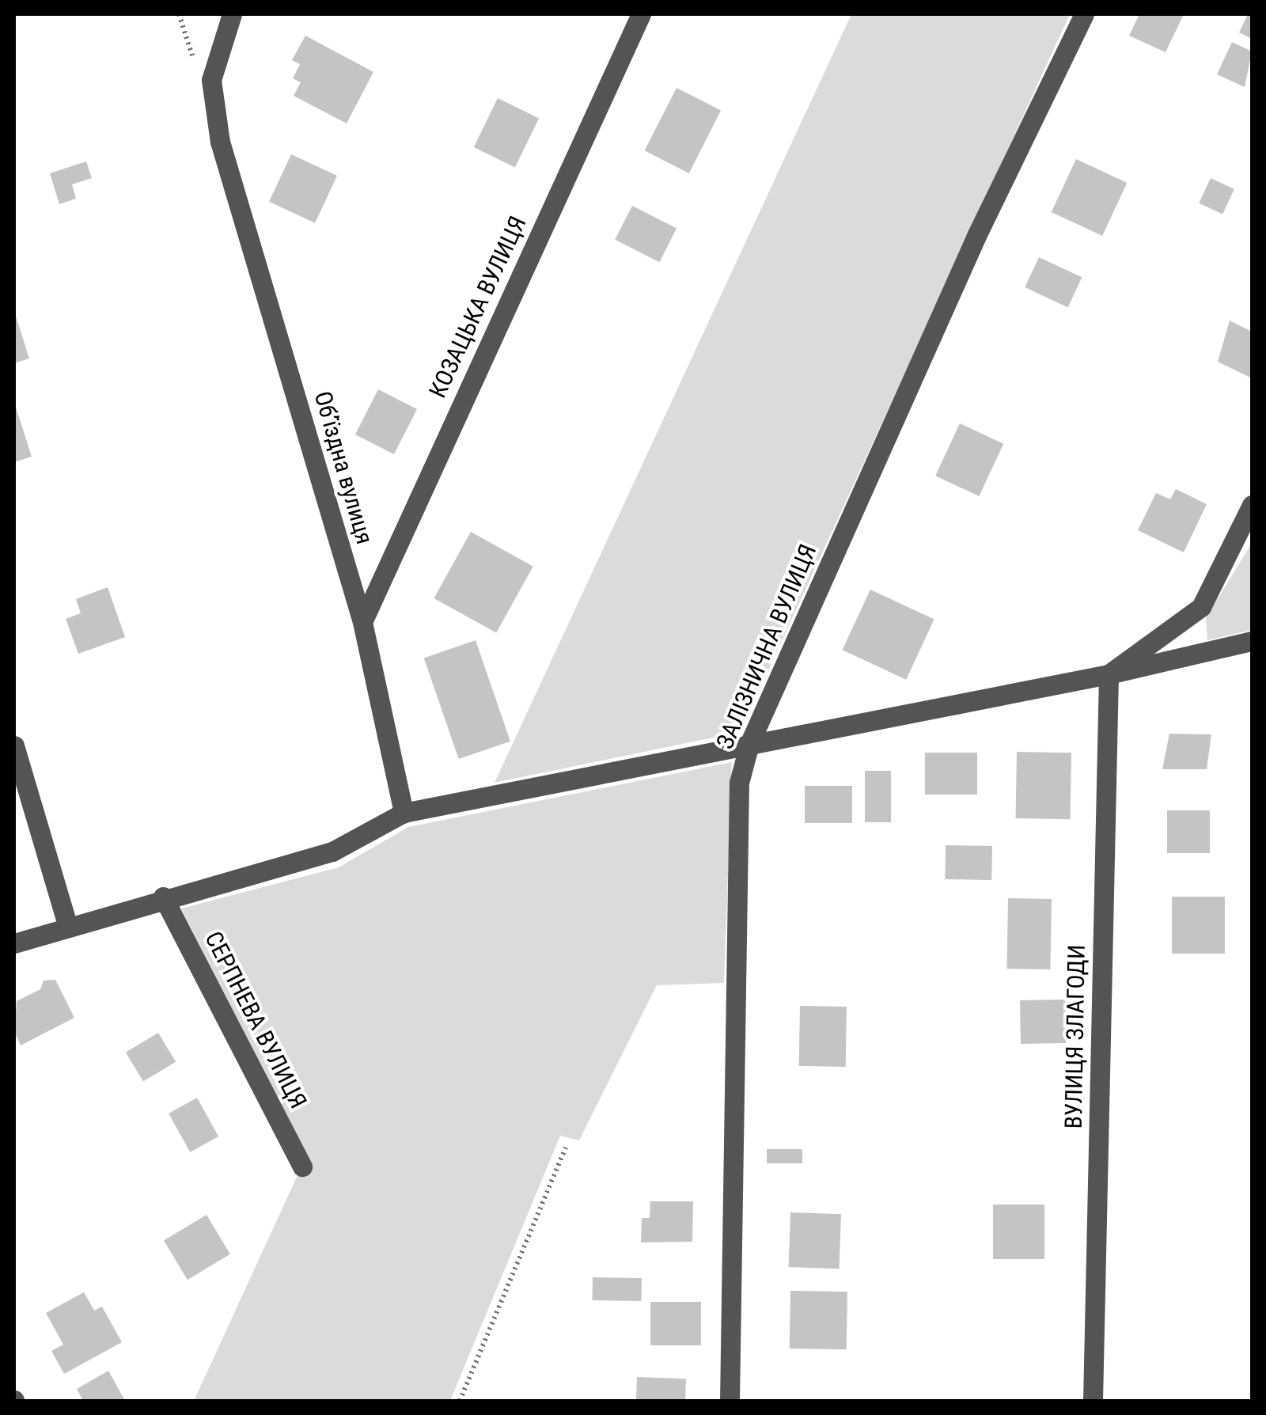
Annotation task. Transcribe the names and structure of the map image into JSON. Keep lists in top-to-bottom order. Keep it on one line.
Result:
{"streets":{"street":["КОЗАЦЬКА ВУЛИЦЯ","Обʼїздна вулиця","ЗАЛІЗНИЧНА ВУЛИЦЯ","СЕРПНЕВА ВУЛИЦЯ","ВУЛИЦЯ ЗЛАГОДИ"]},"crossings":[["КОЗАЦЬКА ВУЛИЦЯ","Обʼїздна вулиця"]]}
